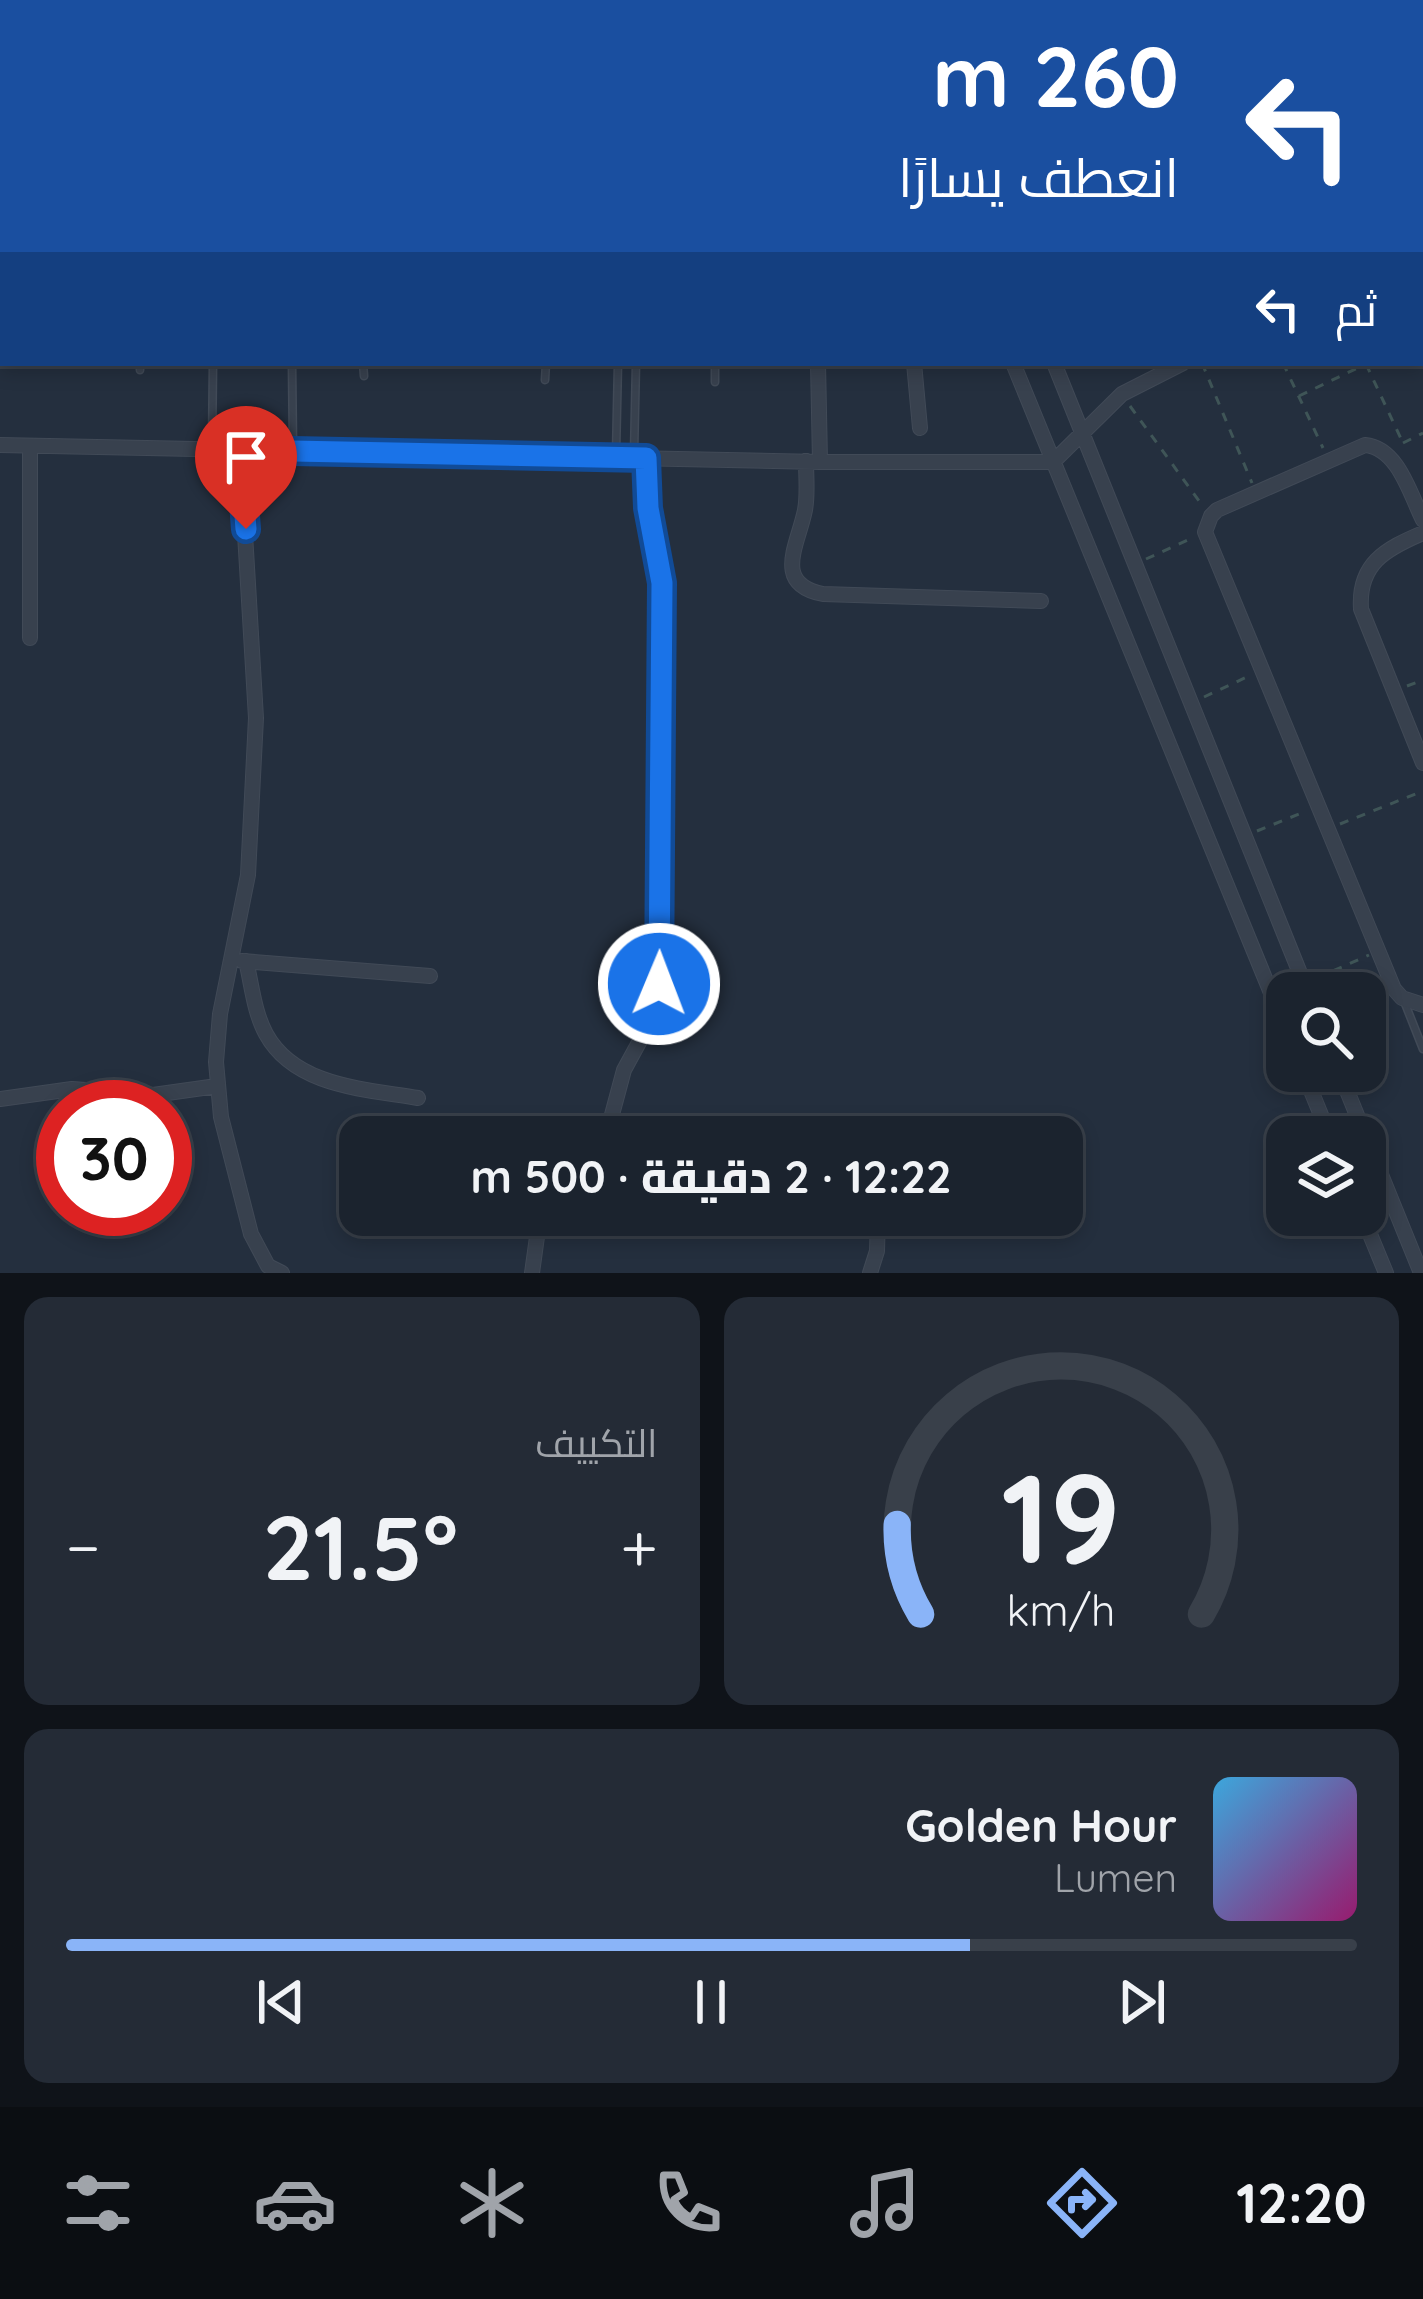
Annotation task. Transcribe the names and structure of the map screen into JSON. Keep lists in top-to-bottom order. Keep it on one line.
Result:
{"page":{"turn":["260 m","انعطف يسارًا"],"then":"ثم","limit":"30","trip":"12:22 · 2 دقيقة · 500 m","tile":"التكييف","heat":["−","21.5°","+"],"song":["Golden Hour","Lumen"],"tabs":"12:20","gauge":["19","km/h"]}}
